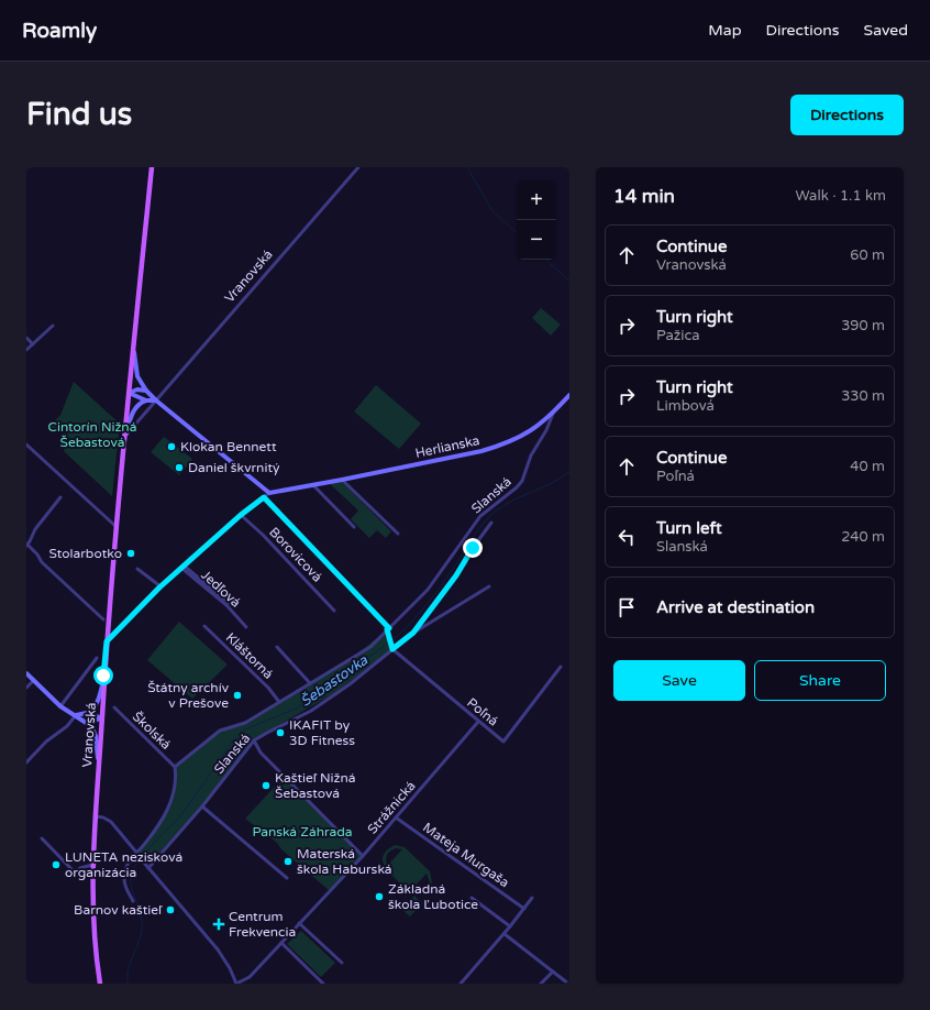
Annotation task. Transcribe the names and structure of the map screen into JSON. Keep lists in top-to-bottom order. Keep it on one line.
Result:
{"streets":{"main road":["Vranovská"],"street":["Herlianska","Slanská","Borovicová","Jedľová","Kláštorná","Poľná","Školská","Strážnická","Mateja Murgaša"]},"crossings":[["Herlianska","Slanská"],["Slanská","Kláštorná"],["Slanská","Poľná"],["Slanská","Školská"],["Poľná","Strážnická"],["Strážnická","Mateja Murgaša"]],"water":["Šebastovka"],"parks":["Cintorín Nižná Šebastová","Panská Záhrada"],"places":{"other":["Klokan Bennett","Daniel škvrnitý","Stolarbotko","Štátny archív v Prešove","IKAFIT by 3D Fitness","Kaštieľ Nižná Šebastová","Materská škola Haburská","LUNETA nezisková organizácia","Základná škola Ľubotice","Barnov kaštieľ"],"health":["Centrum Frekvencia"]},"page":{"header":"Roamly","nav":["Map","Directions","Saved"],"buttons":["Directions",["Save","Share"]],"title":"Find us","heading":["14 min","Walk · 1.1 km"],"map_buttons":["+","−"],"list":[["Continue","Vranovská","60 m"],["Turn right","Pažica","390 m"],["Turn right","Limbová","330 m"],["Continue","Poľná","40 m"],["Turn left","Slanská","240 m"],"Arrive at destination"]}}
